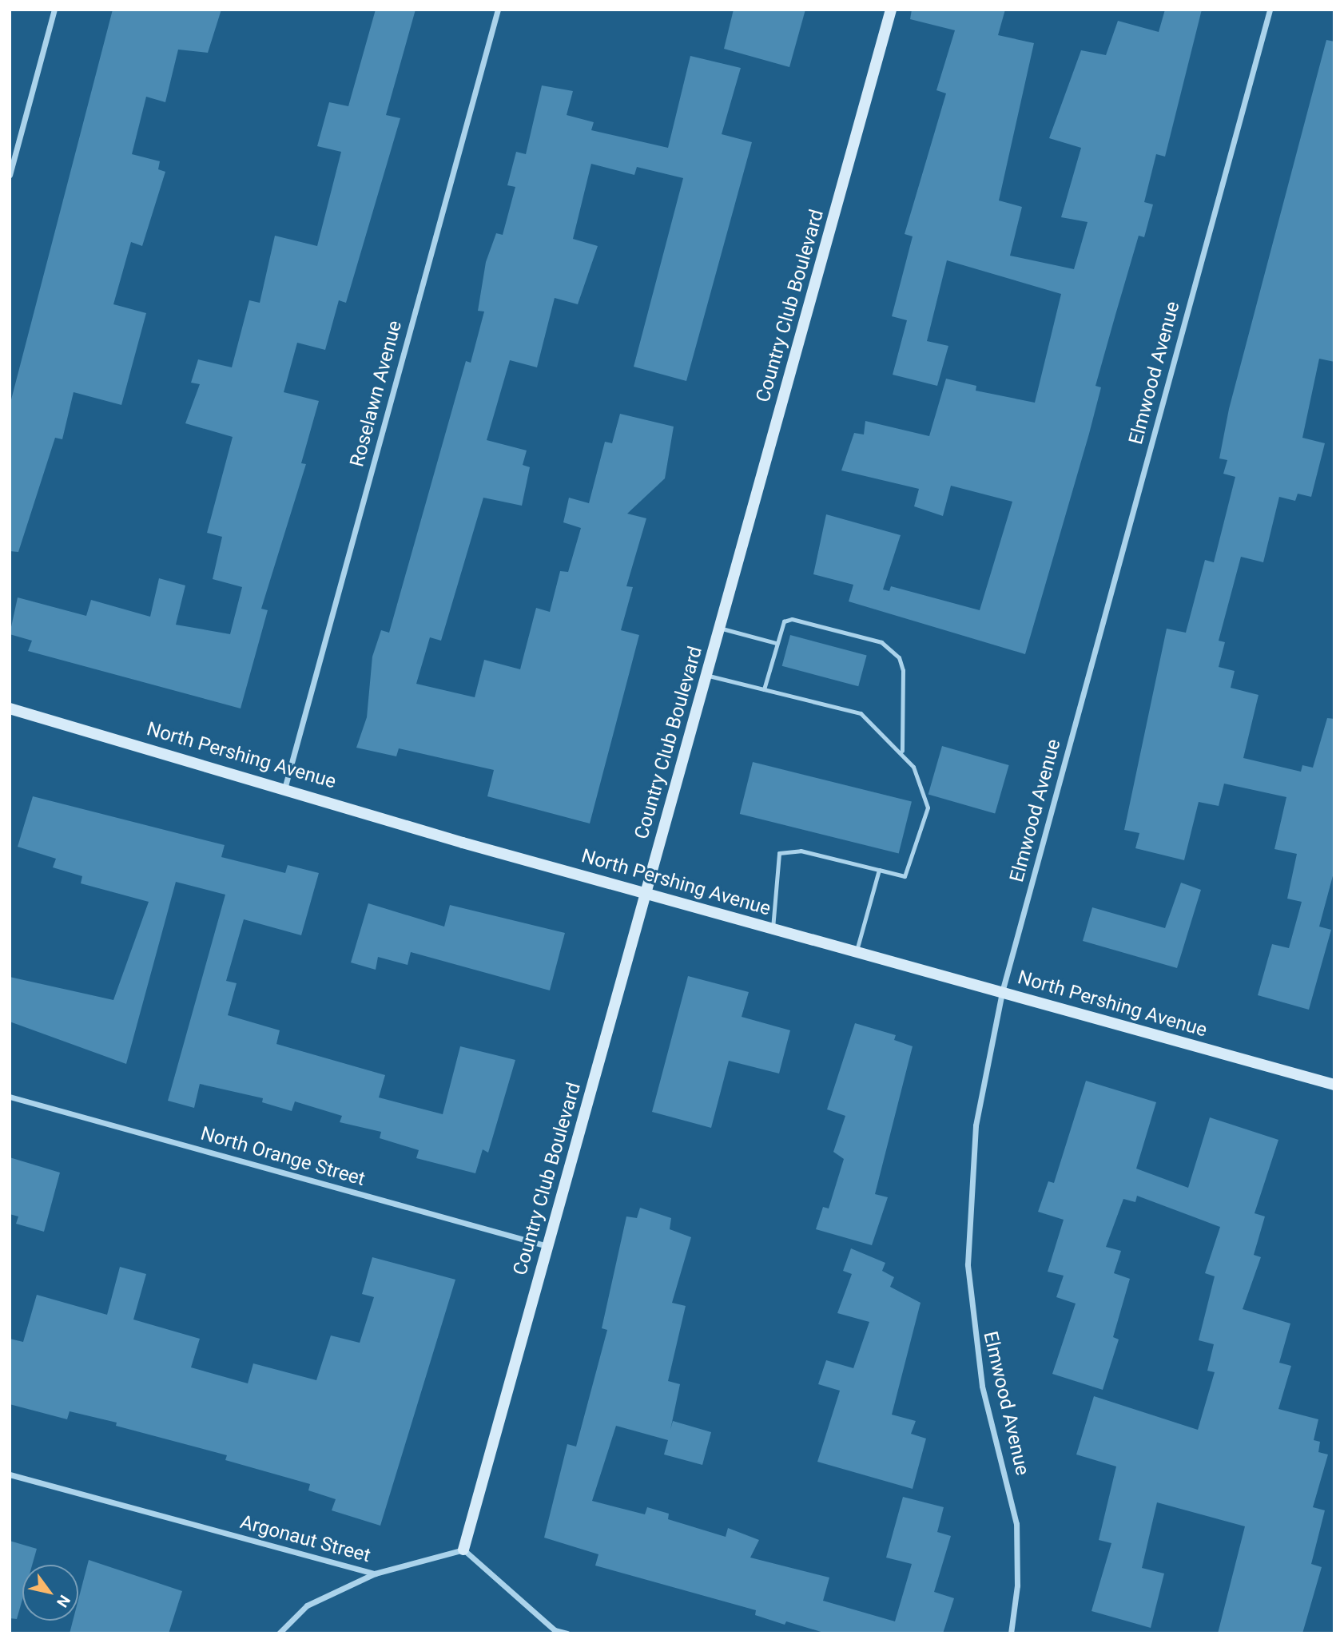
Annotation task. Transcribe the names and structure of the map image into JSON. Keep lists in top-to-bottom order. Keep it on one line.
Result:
{"streets":{"street":["Country Club Boulevard","Elmwood Avenue","Roselawn Avenue","North Pershing Avenue","North Orange Street","Argonaut Street"]},"crossings":[["Country Club Boulevard","North Pershing Avenue"],["Country Club Boulevard","North Orange Street"],["Country Club Boulevard","Argonaut Street"],["Elmwood Avenue","North Pershing Avenue"],["Roselawn Avenue","North Pershing Avenue"]],"north":"bottom right"}
